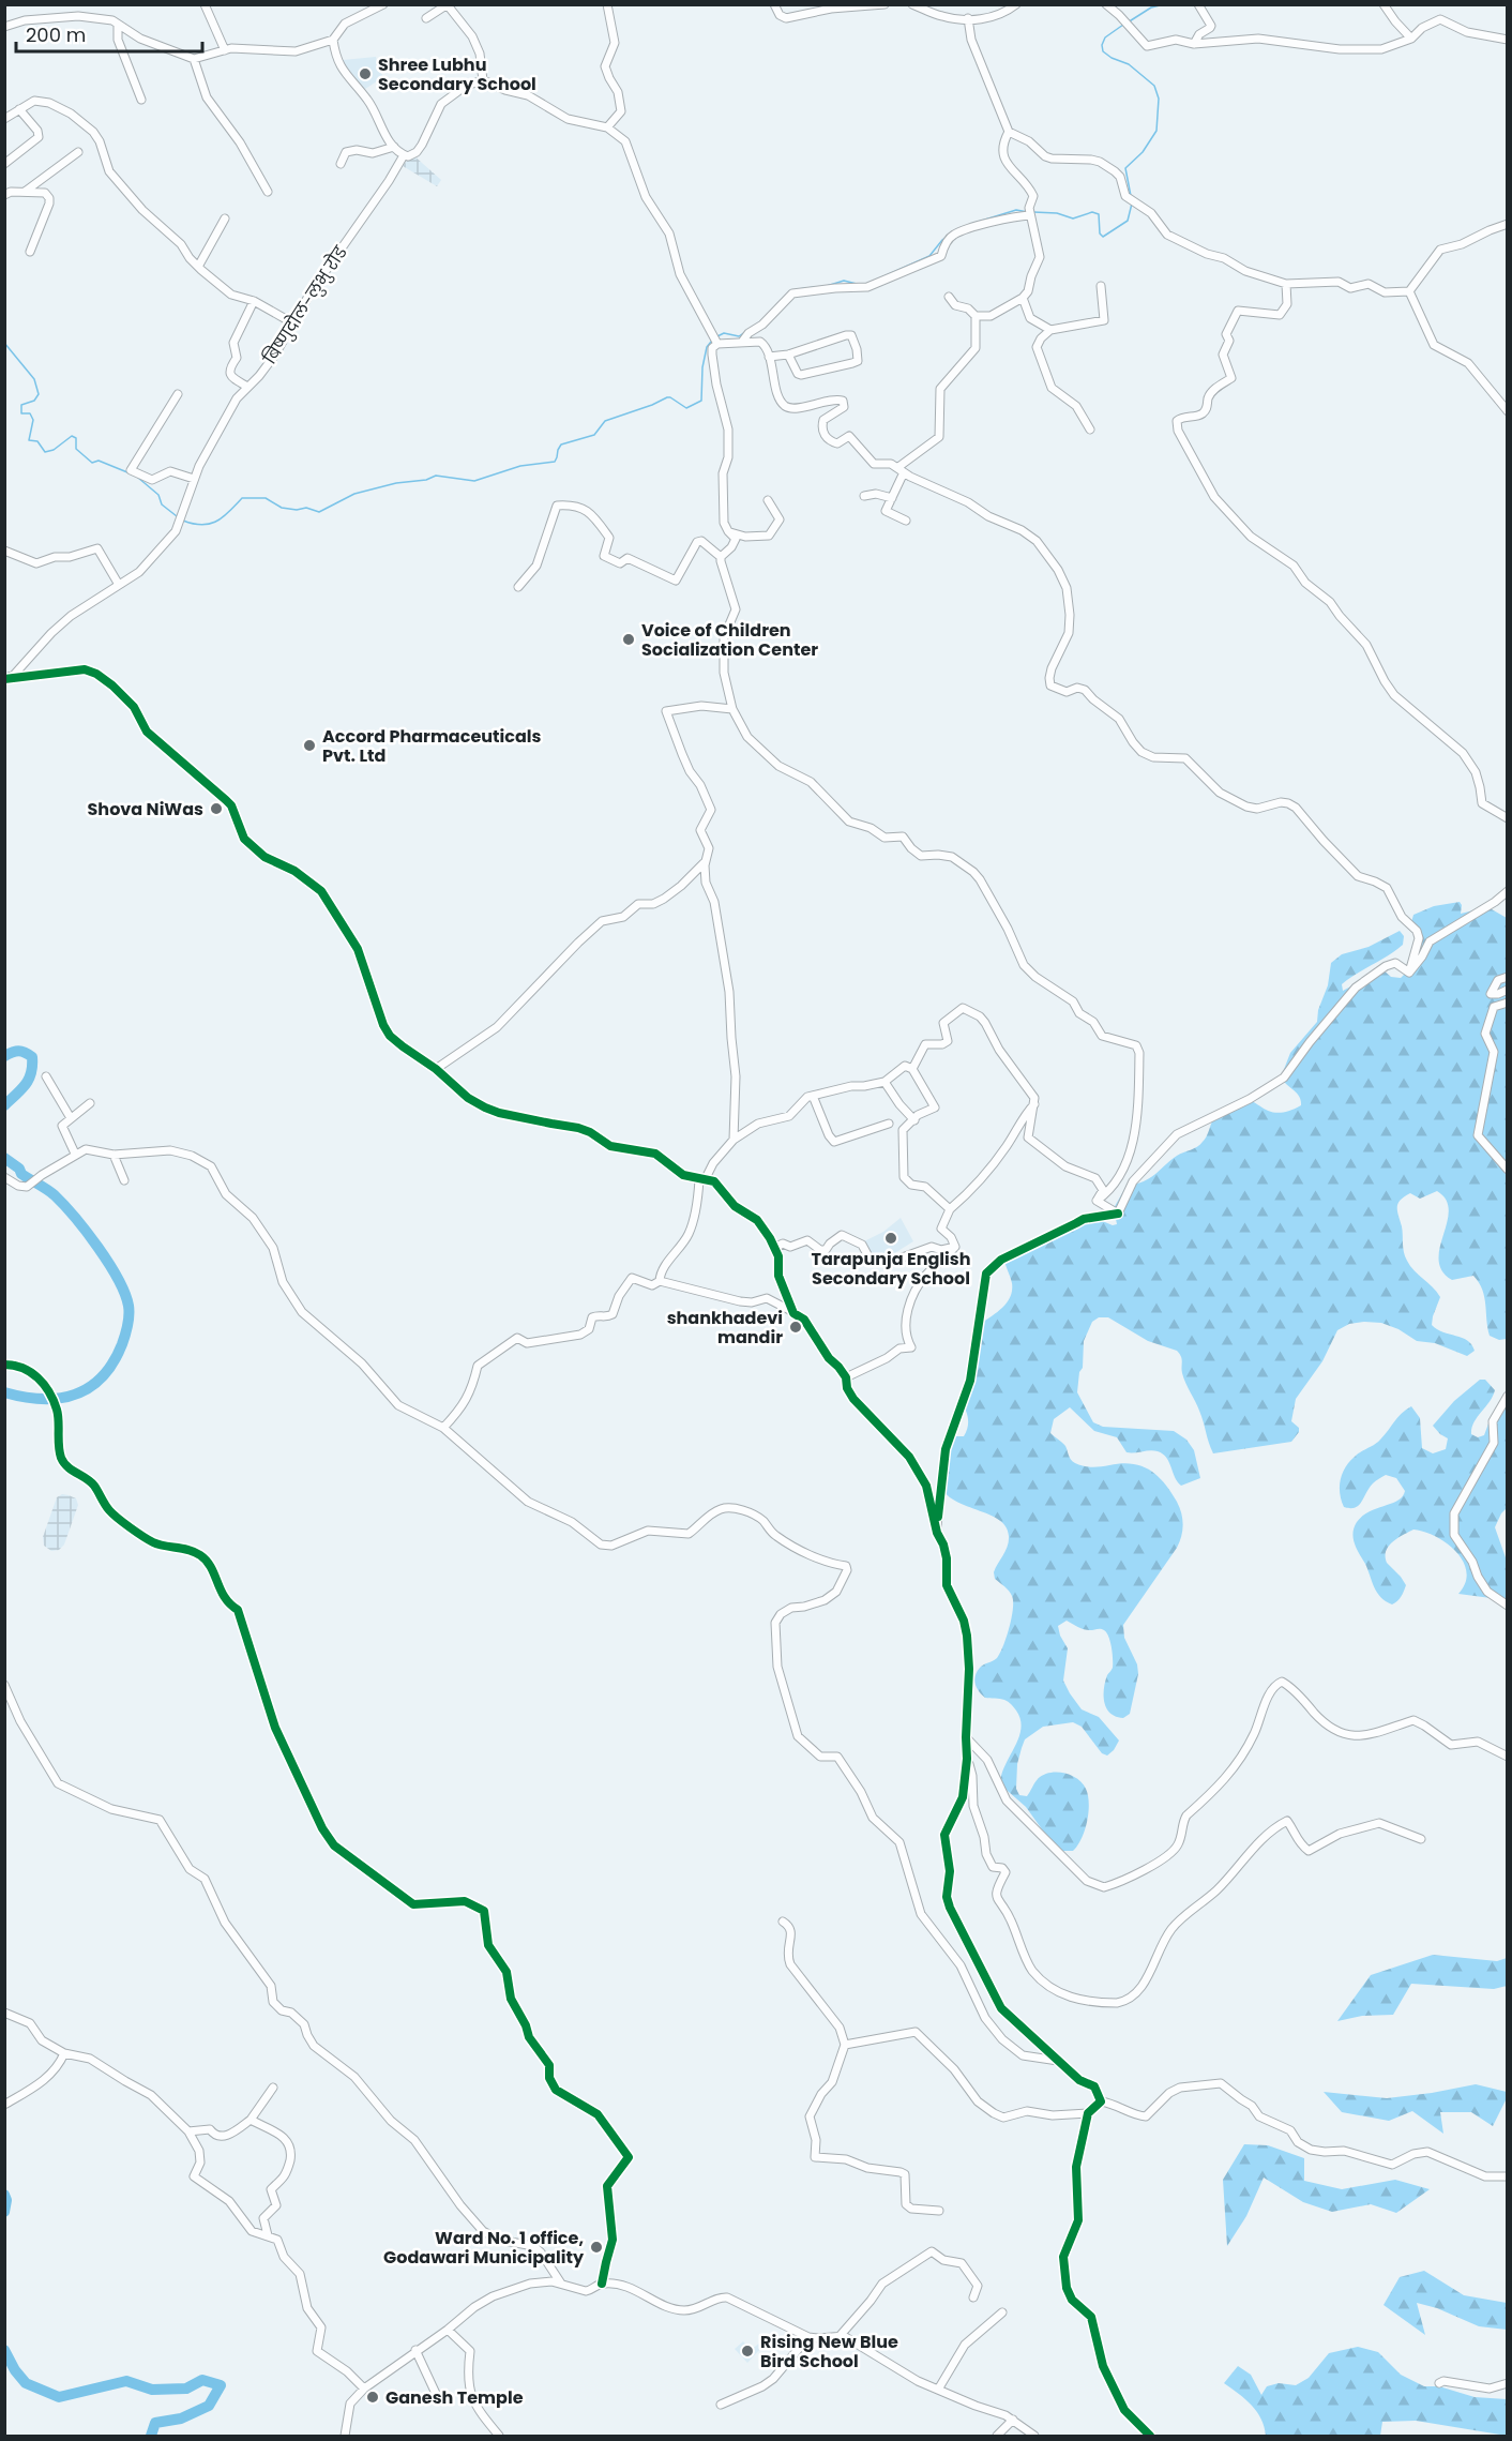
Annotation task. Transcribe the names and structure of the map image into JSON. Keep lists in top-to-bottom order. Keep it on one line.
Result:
{"streets":{"street":["बिष्णुदोल-लुभु रोड"]},"places":["Shree Lubhu Secondary School","Voice of Children Socialization Center","Accord Pharmaceuticals Pvt. Ltd","Shova NiWas","Tarapunja English Secondary School","shankhadevi mandir","Ward No. 1 office, Godawari Municipality","Rising New Blue Bird School","Ganesh Temple"],"scale_bar":"200 m"}
